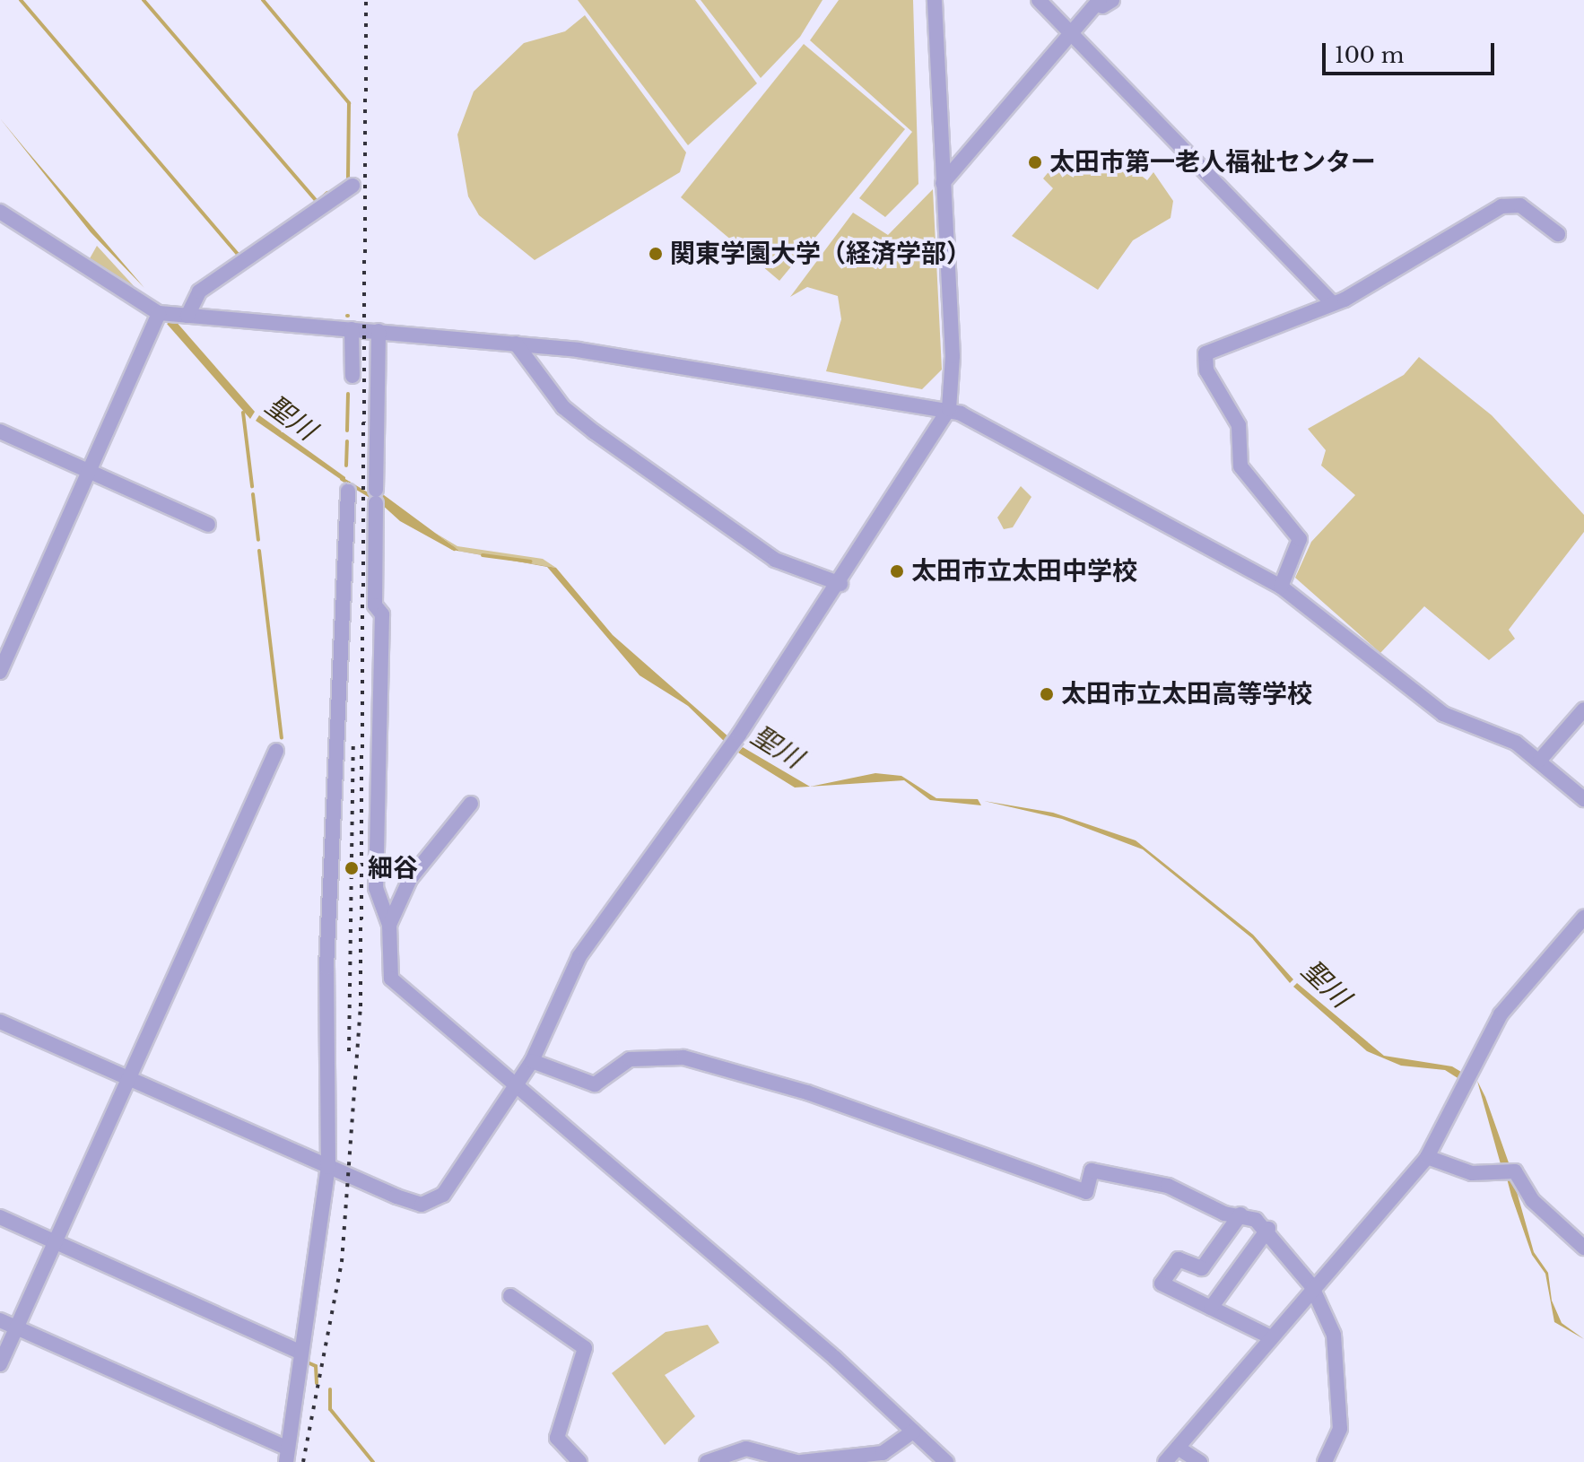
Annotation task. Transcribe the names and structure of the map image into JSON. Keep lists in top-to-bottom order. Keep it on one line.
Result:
{"water":["聖川"],"places":["太田市第一老人福祉センター","関東学園大学（経済学部）","太田市立太田中学校","太田市立太田高等学校","細谷"],"scale_bar":"100 m"}
